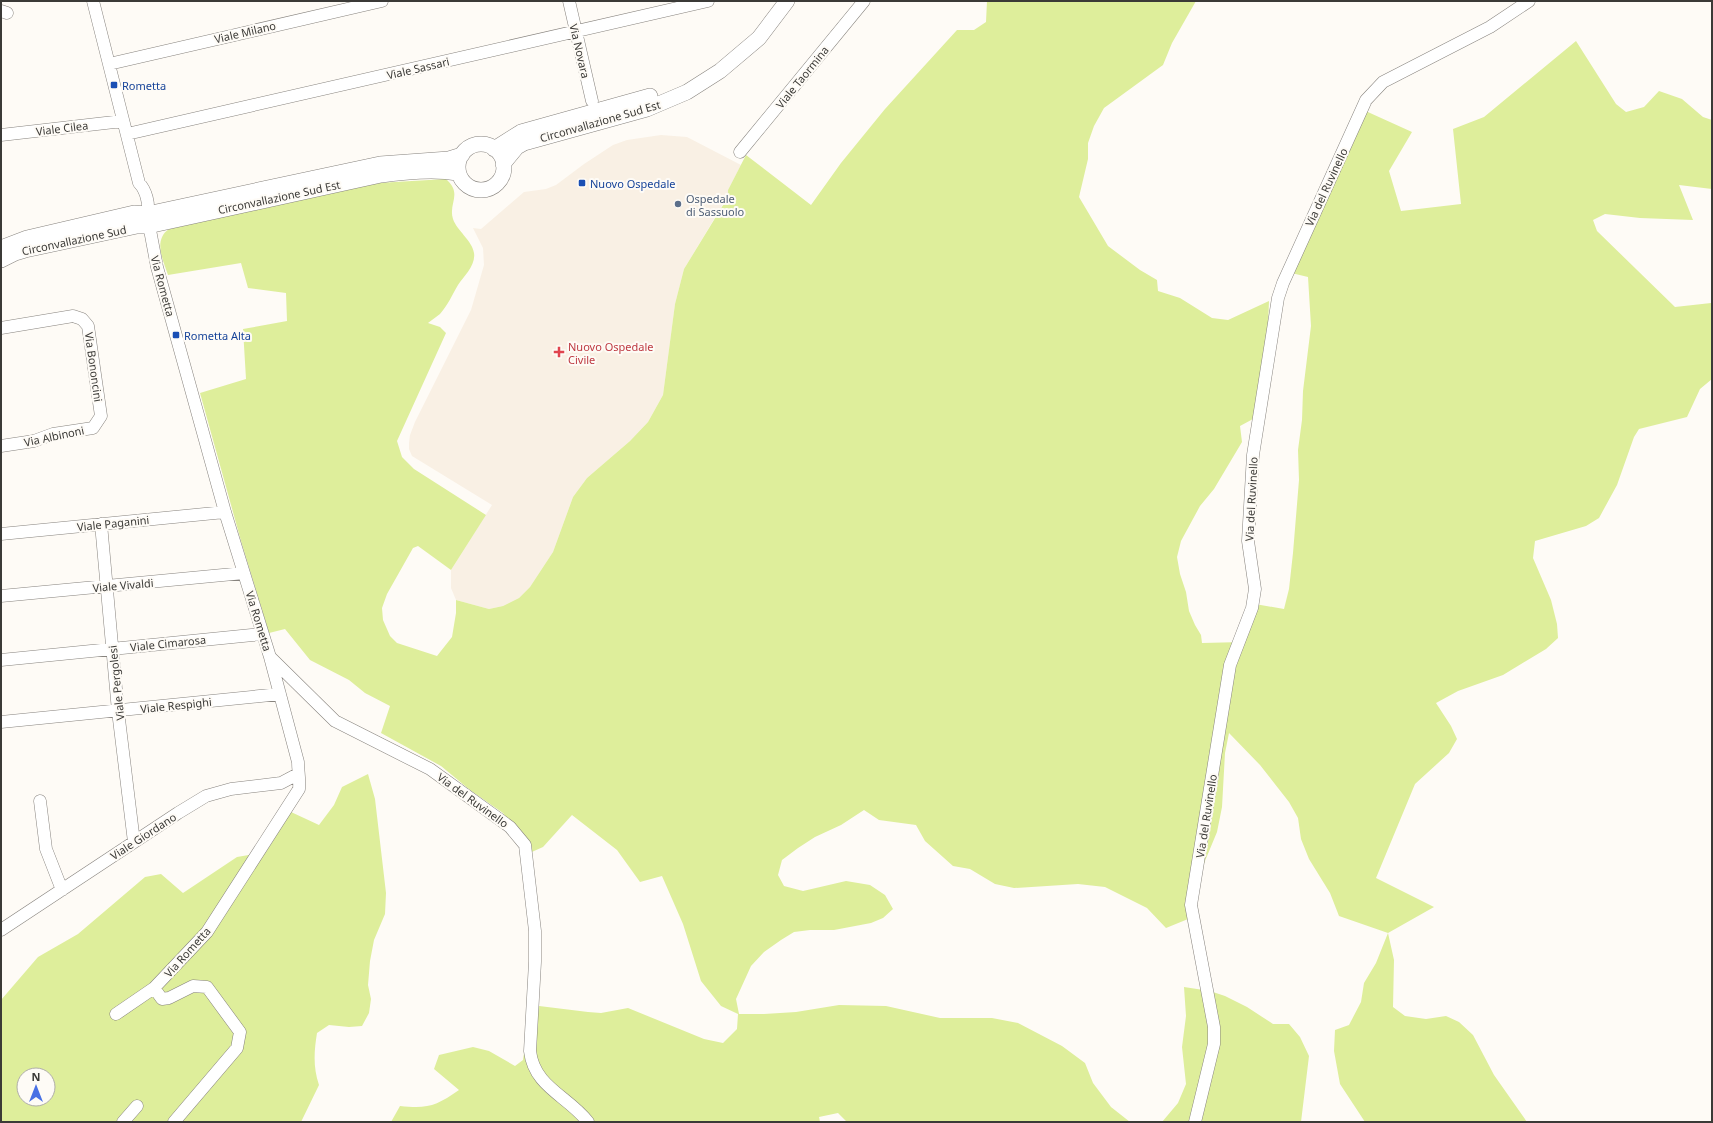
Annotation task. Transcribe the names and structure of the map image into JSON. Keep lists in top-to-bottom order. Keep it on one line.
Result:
{"streets":{"main road":["Circonvallazione Sud Est","Circonvallazione Sud"],"street":["Viale Milano","Via Novara","Viale Sassari","Viale Taormina","Viale Cilea","Via del Ruvinello","Via Rometta","Via Bononcini","Via Albinoni","Viale Paganini","Viale Vivaldi","Viale Cimarosa","Viale Pergolesi","Viale Respighi","Viale Giordano"]},"crossings":[["Viale Milano","Via Rometta"],["Via Novara","Viale Sassari"],["Viale Sassari","Via Rometta"],["Circonvallazione Sud Est","Circonvallazione Sud"],["Circonvallazione Sud Est","Via Rometta"],["Viale Cilea","Via Rometta"],["Via del Ruvinello","Via Rometta"],["Circonvallazione Sud","Via Rometta"],["Via Rometta","Viale Paganini"],["Via Rometta","Viale Vivaldi"],["Via Rometta","Viale Cimarosa"],["Via Rometta","Viale Respighi"],["Via Rometta","Viale Giordano"],["Via Bononcini","Via Albinoni"],["Viale Paganini","Viale Pergolesi"],["Viale Vivaldi","Viale Pergolesi"],["Viale Cimarosa","Viale Pergolesi"],["Viale Pergolesi","Viale Respighi"],["Viale Pergolesi","Viale Giordano"]],"places":{"transit":["Rometta","Nuovo Ospedale","Rometta Alta"],"other":["Ospedale di Sassuolo"],"health":["Nuovo Ospedale Civile"]},"north":"top"}
